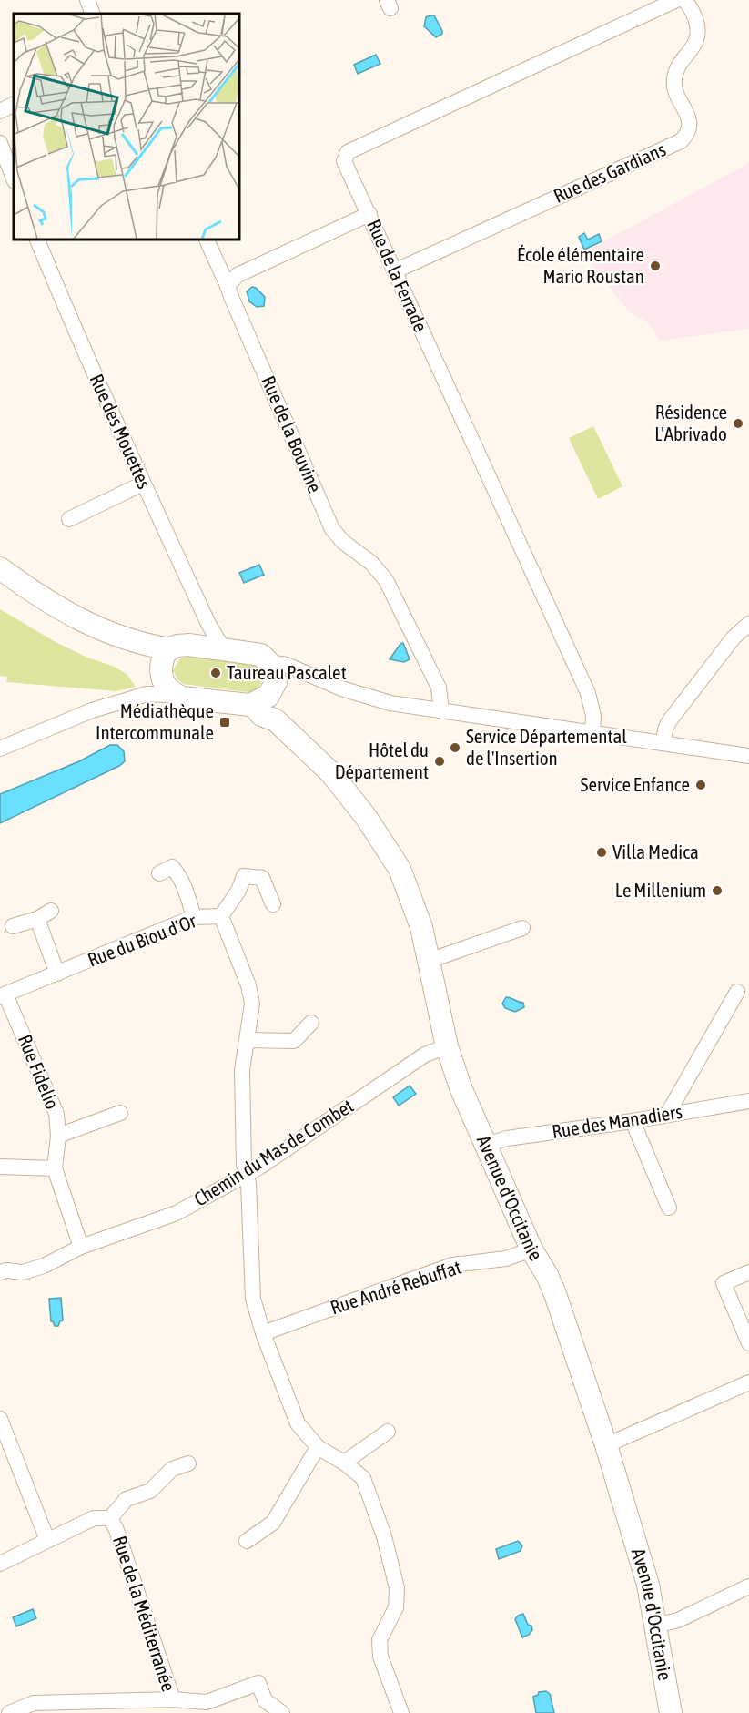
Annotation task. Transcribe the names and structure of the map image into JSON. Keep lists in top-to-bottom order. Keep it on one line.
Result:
{"streets":{"street":["Rue des Gardians","Rue de la Ferrade","Rue des Mouettes","Rue de la Bouvine","Rue du Biou d'Or","Rue Fidelio","Rue des Manadiers","Chemin du Mas de Combet","Avenue d'Occitanie","Rue André Rebuffat","Rue de la Méditerranée"]},"crossings":[["Rue des Gardians","Rue de la Ferrade"],["Rue du Biou d'Or","Rue Fidelio"],["Rue du Biou d'Or","Chemin du Mas de Combet"],["Rue du Biou d'Or","Rue André Rebuffat"],["Rue Fidelio","Chemin du Mas de Combet"],["Rue des Manadiers","Avenue d'Occitanie"],["Chemin du Mas de Combet","Avenue d'Occitanie"],["Avenue d'Occitanie","Rue André Rebuffat"]],"places":{"other":["École élémentaire Mario Roustan","Résidence L'Abrivado","Taureau Pascalet","Service Départemental de l'Insertion","Hôtel du Département","Service Enfance","Villa Medica","Le Millenium"],"transit":["Médiathèque Intercommunale"]}}
